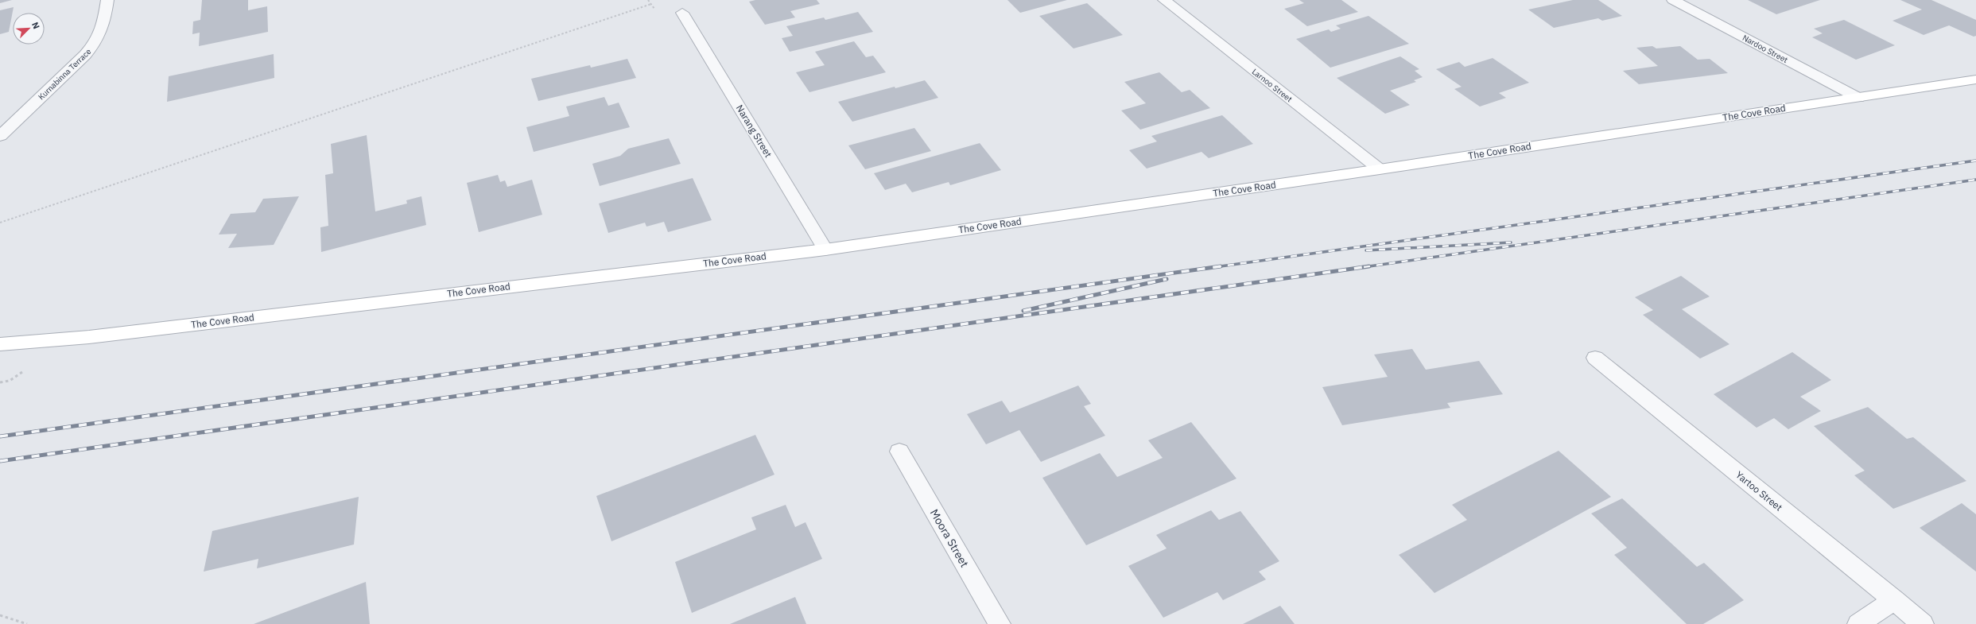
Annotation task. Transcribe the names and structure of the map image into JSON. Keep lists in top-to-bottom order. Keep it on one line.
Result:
{"streets":{"street":["Nardoo Street","Kurnabinna Terrace","Larnoo Street","The Cove Road","Narang Street","Yartoo Street","Moora Street"]},"crossings":[["Nardoo Street","The Cove Road"],["Larnoo Street","The Cove Road"],["The Cove Road","Narang Street"]],"north":"top right"}
